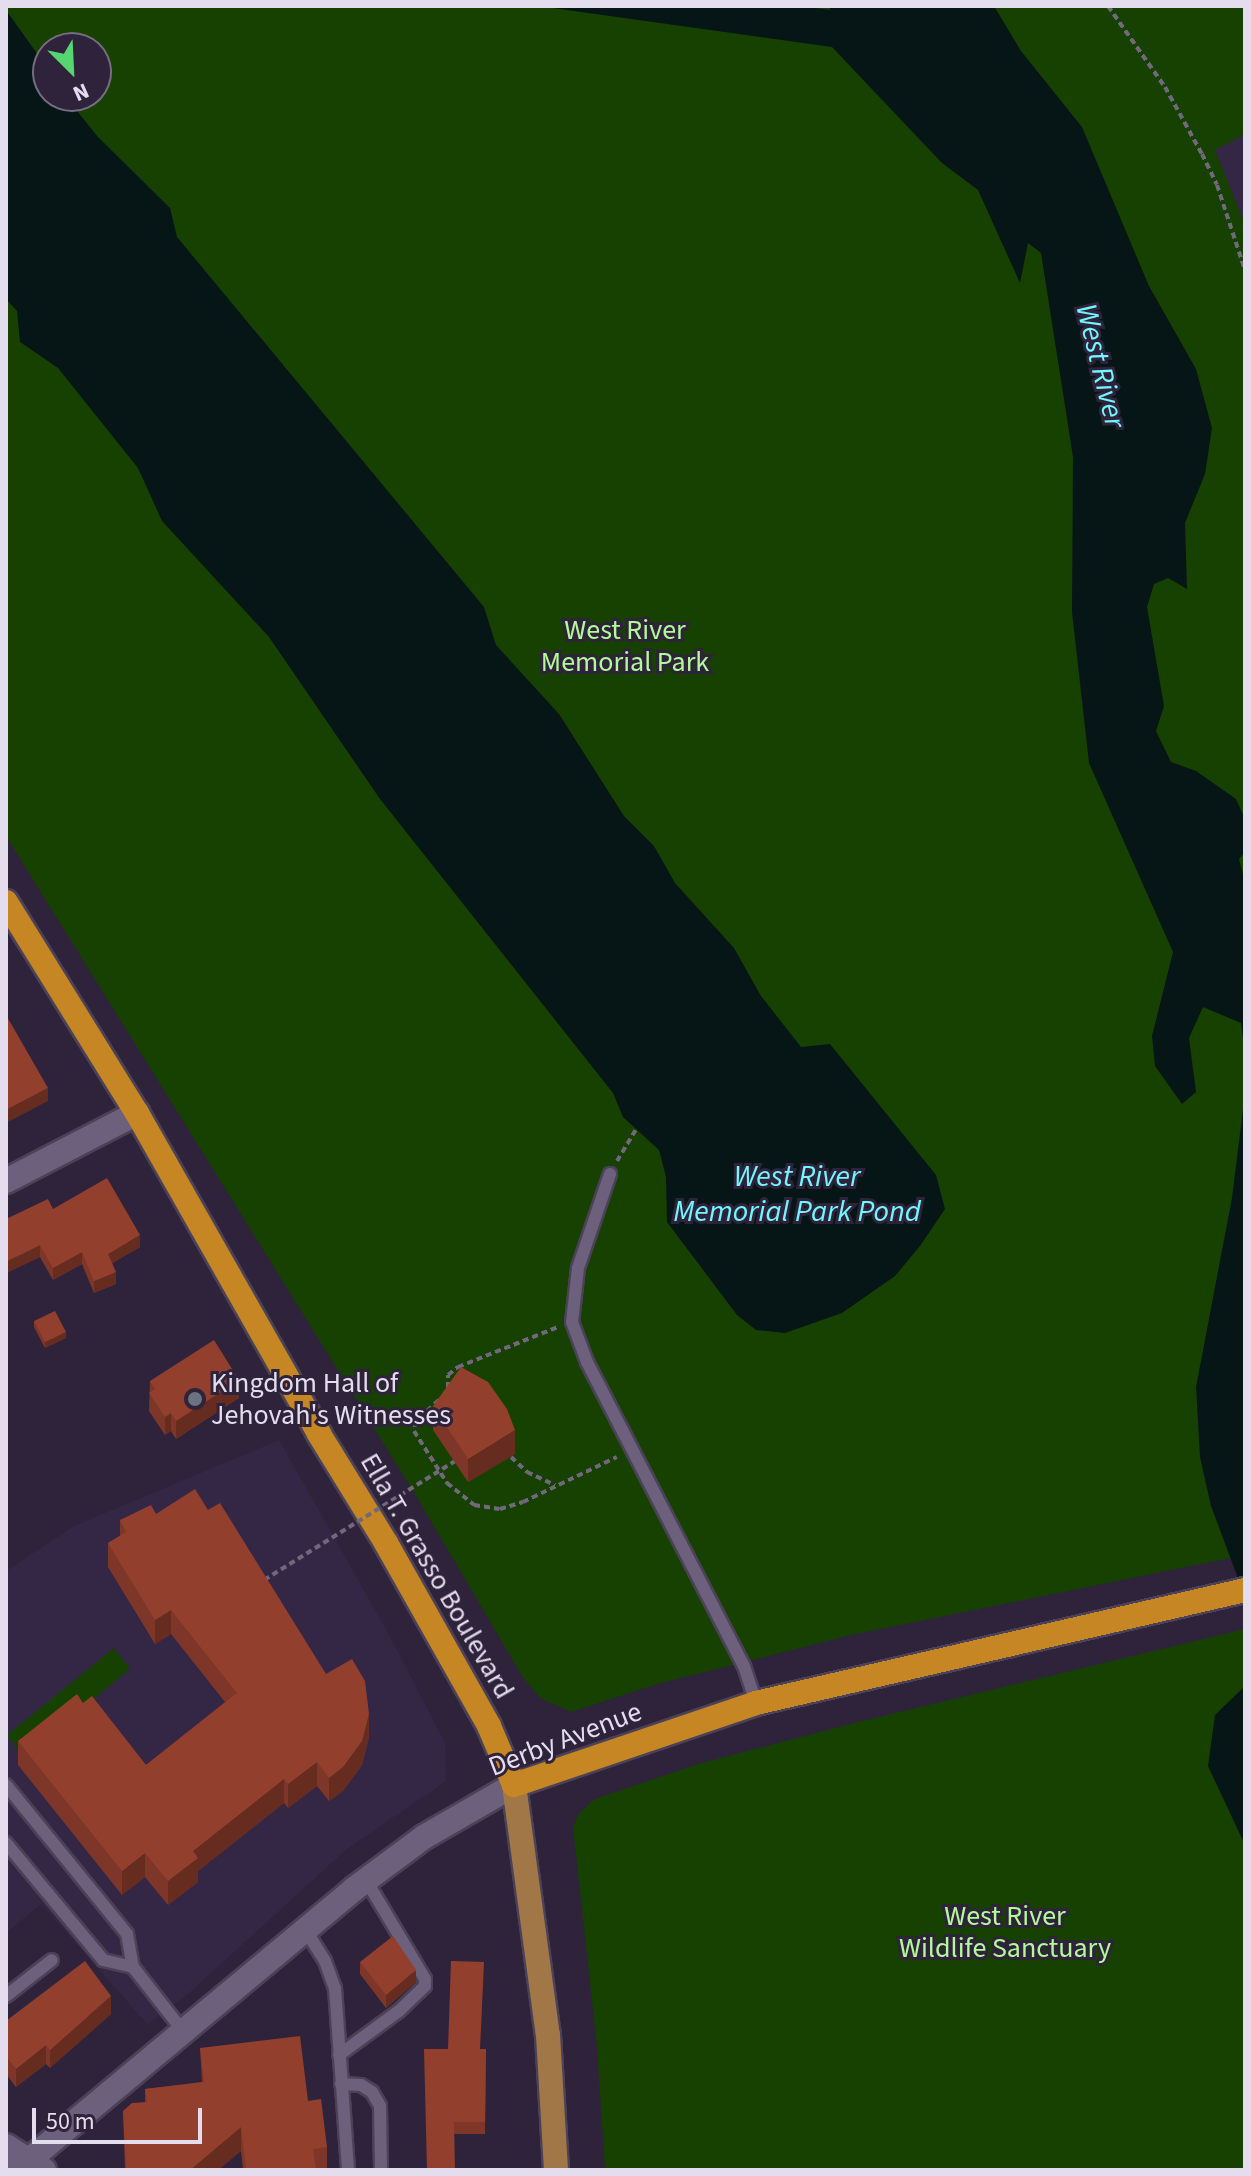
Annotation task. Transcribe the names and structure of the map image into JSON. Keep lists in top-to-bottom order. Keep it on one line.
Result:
{"streets":{"highway":["Ella T. Grasso Boulevard","Derby Avenue"]},"crossings":[["Ella T. Grasso Boulevard","Derby Avenue"]],"water":["West River","West River Memorial Park Pond"],"parks":["West River Memorial Park","West River Wildlife Sanctuary"],"places":["Kingdom Hall of Jehovah's Witnesses"],"scale_bar":"50 m","north":"bottom right"}
